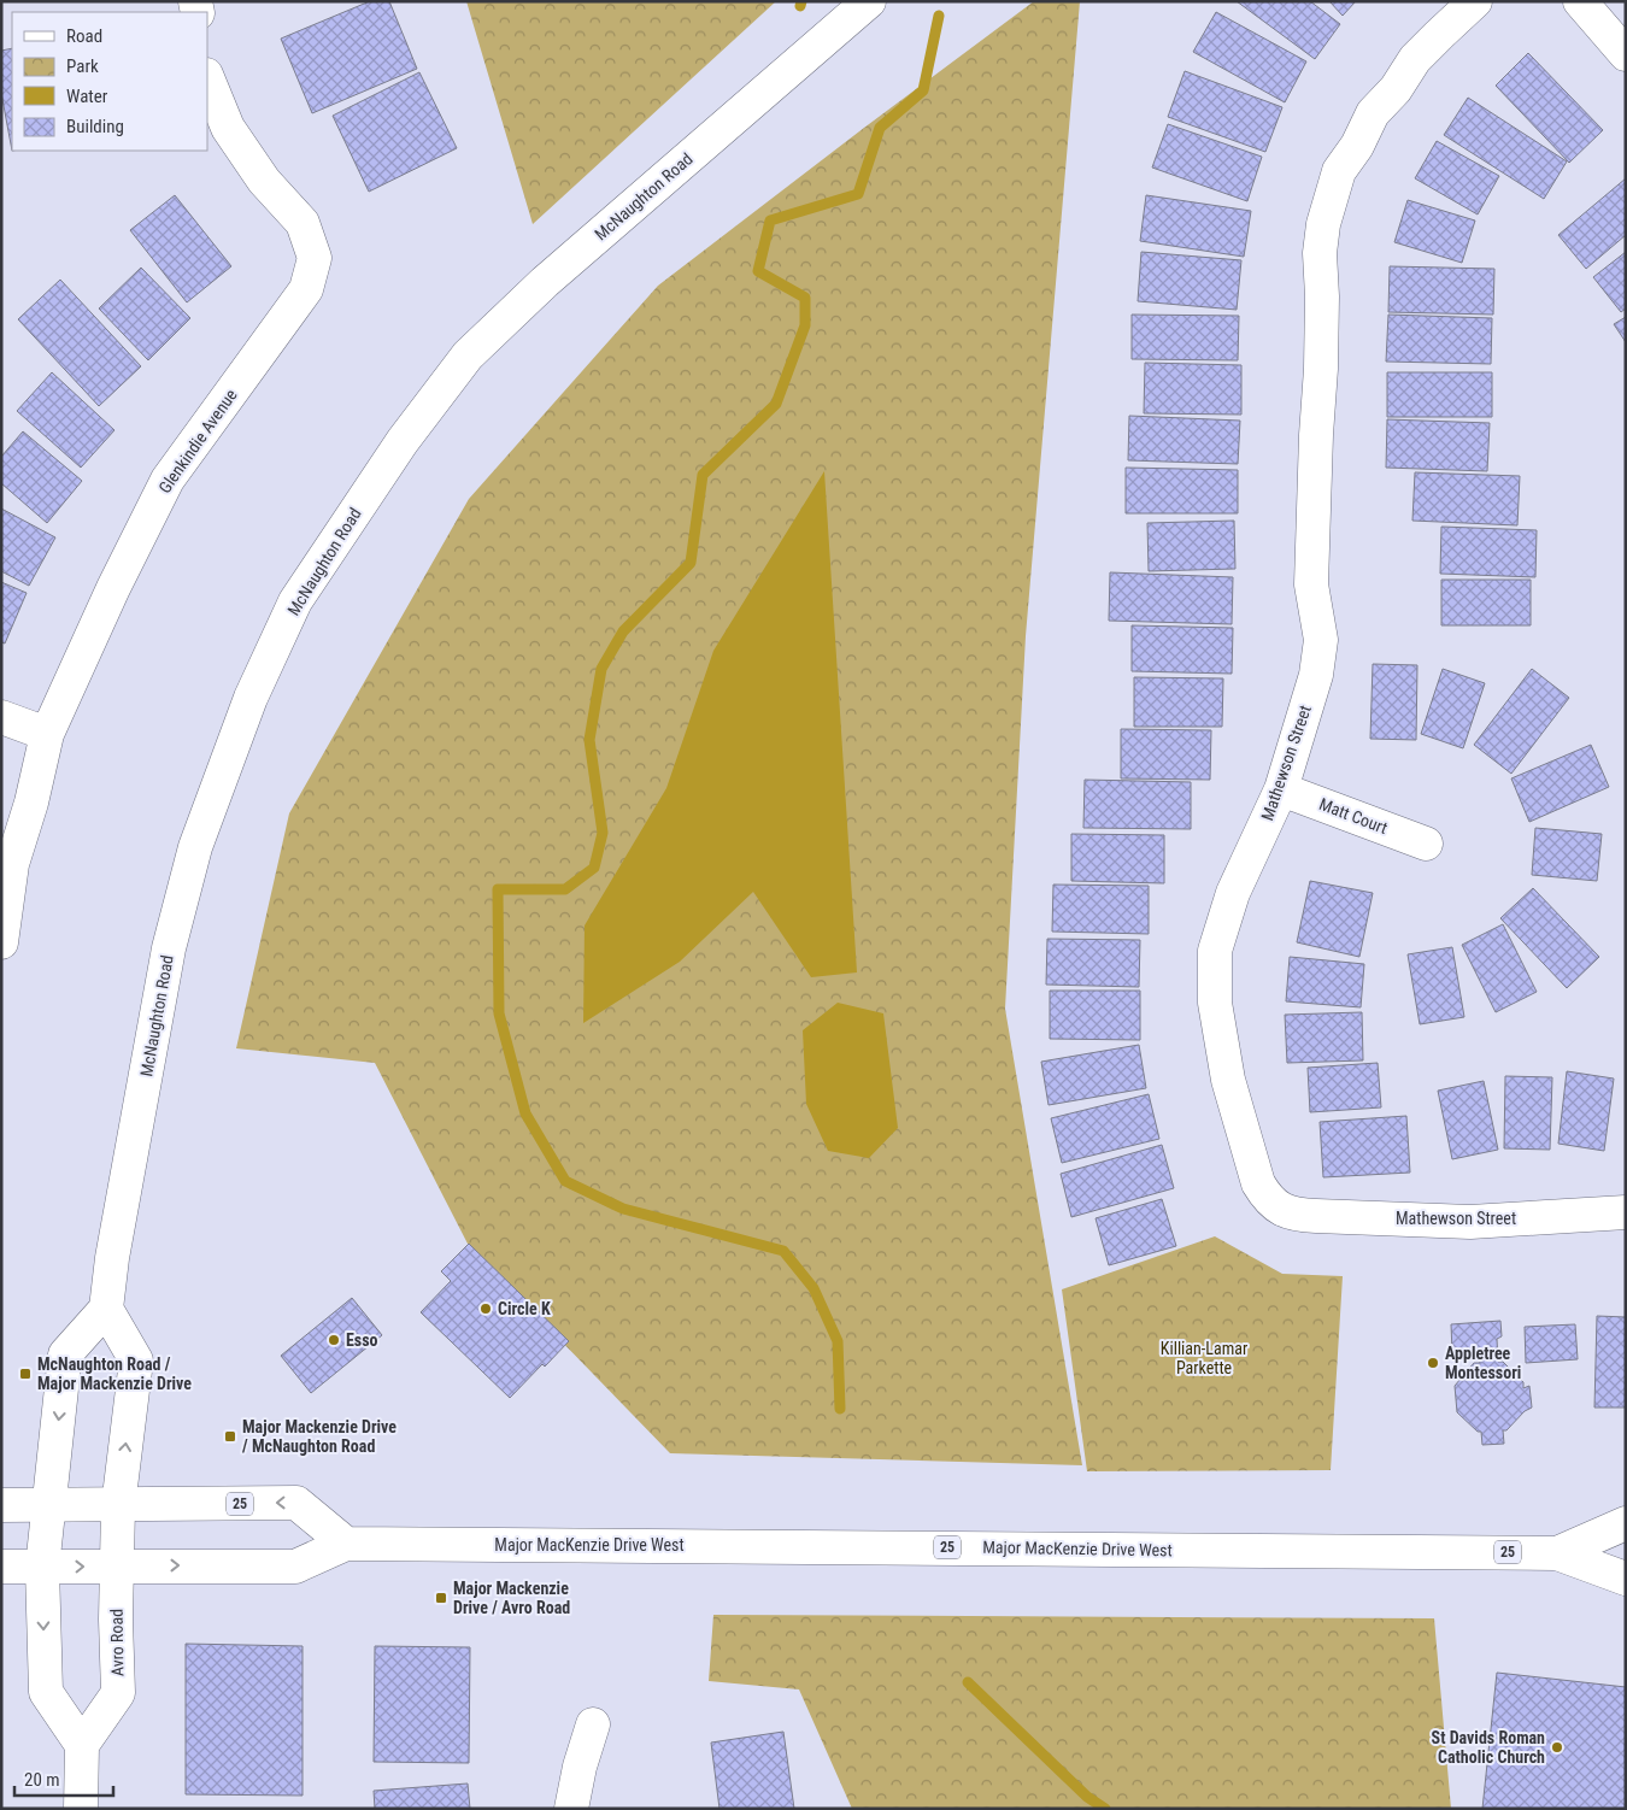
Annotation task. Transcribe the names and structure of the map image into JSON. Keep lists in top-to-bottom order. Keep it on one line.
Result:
{"streets":{"street":["McNaughton Road","Glenkindie Avenue","Mathewson Street","Matt Court","25","Major MacKenzie Drive West","Avro Road"]},"crossings":[["Mathewson Street","Matt Court"],["25","Major MacKenzie Drive West"],["25","Avro Road"],["Major MacKenzie Drive West","Avro Road"]],"parks":["Killian-Lamar Parkette"],"places":{"other":["Circle K","Esso","Appletree Montessori","St Davids Roman Catholic Church"],"transit":["McNaughton Road / Major Mackenzie Drive","Major Mackenzie Drive / McNaughton Road","Major Mackenzie Drive / Avro Road"]},"legend":["Road","Park","Water","Building"],"scale_bar":"20 m"}
